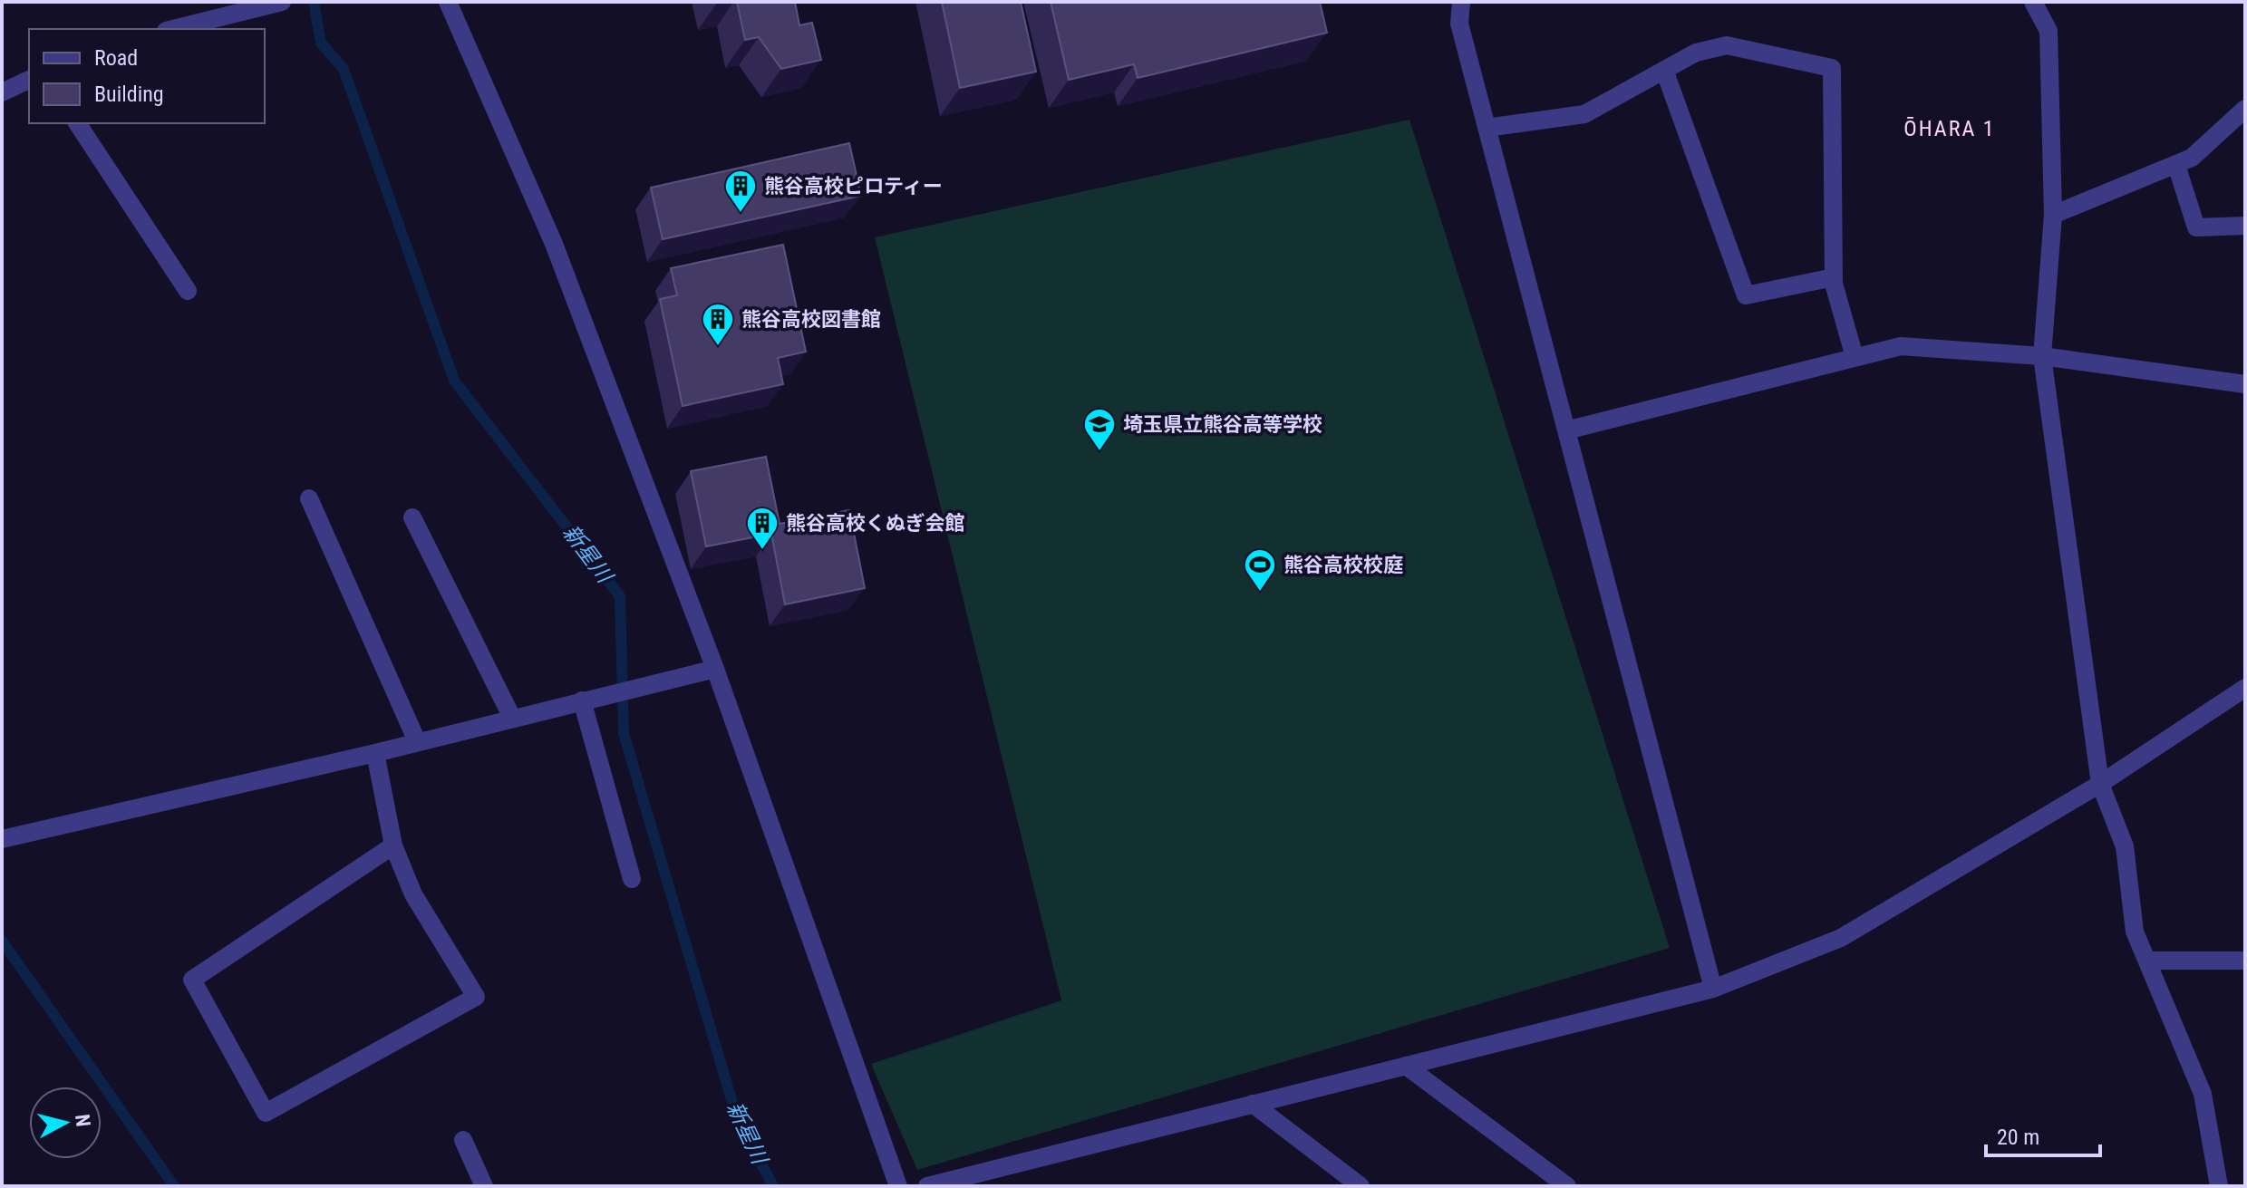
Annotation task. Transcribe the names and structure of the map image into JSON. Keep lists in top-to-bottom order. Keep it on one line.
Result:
{"districts":["ŌHARA 1"],"water":["新星川"],"places":{"building":["熊谷高校ピロティー","熊谷高校図書館","熊谷高校くぬぎ会館"],"school or university":["埼玉県立熊谷高等学校"],"sports":["熊谷高校校庭"]},"legend":["Road","Building"],"scale_bar":"20 m","north":"right"}
